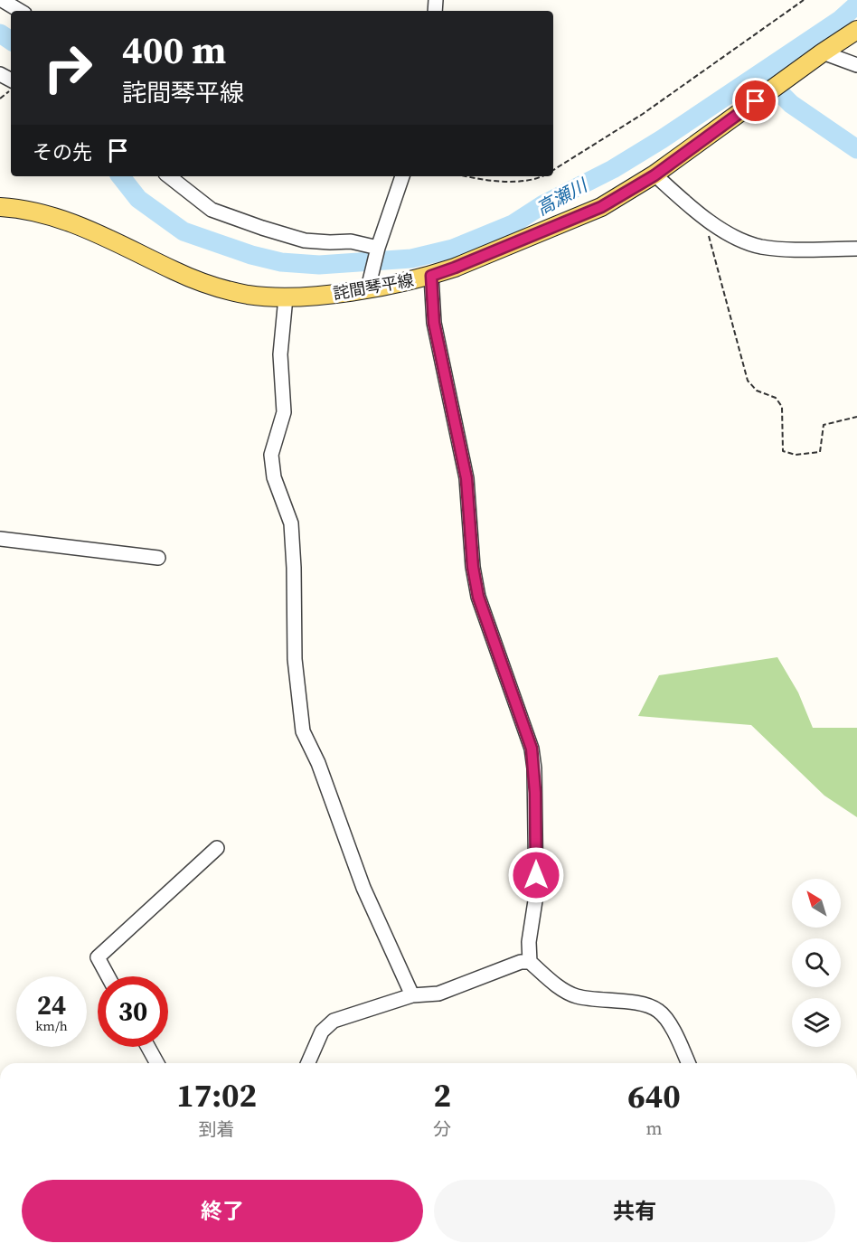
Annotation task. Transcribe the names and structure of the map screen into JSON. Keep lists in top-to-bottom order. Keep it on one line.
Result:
{"streets":{"main road":["詫間琴平線"]},"water":["高瀬川"],"north":"top left","page":{"turn":["400 m","詫間琴平線"],"then":"その先","speed":"24 km/h","limit":"30","eta":["17:02","到着","2","分","640","m"],"buttons":["終了","共有"]}}
